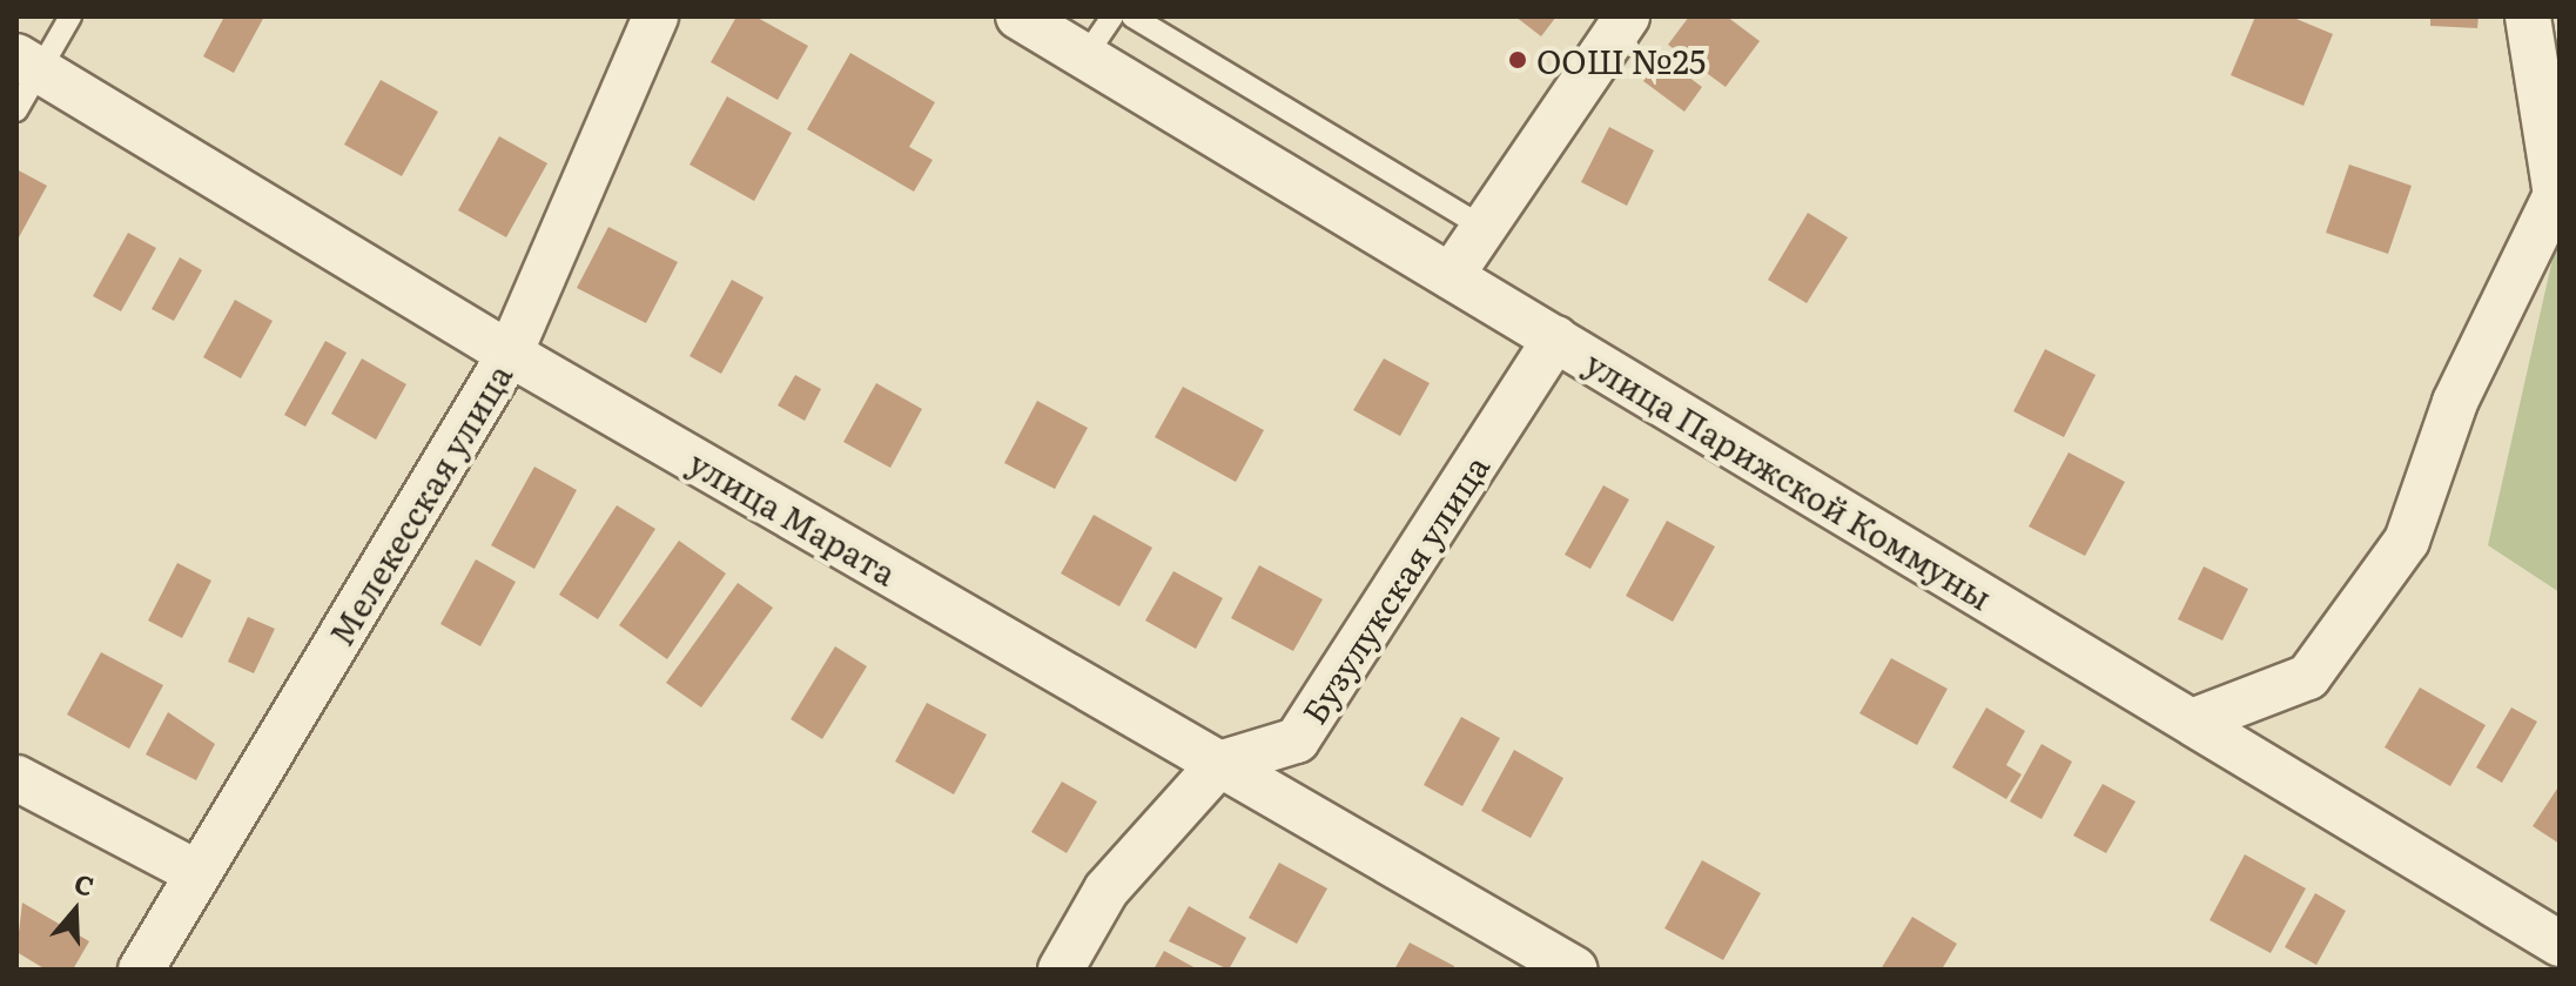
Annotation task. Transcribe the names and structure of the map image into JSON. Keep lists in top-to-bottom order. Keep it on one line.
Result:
{"streets":{"street":["улица Парижской Коммуны","Мелекесская улица","улица Марата","Бузулукская улица"]},"crossings":[["улица Парижской Коммуны","Бузулукская улица"],["Мелекесская улица","улица Марата"],["улица Марата","Бузулукская улица"]],"places":["ООШ №25"],"north":"top"}
